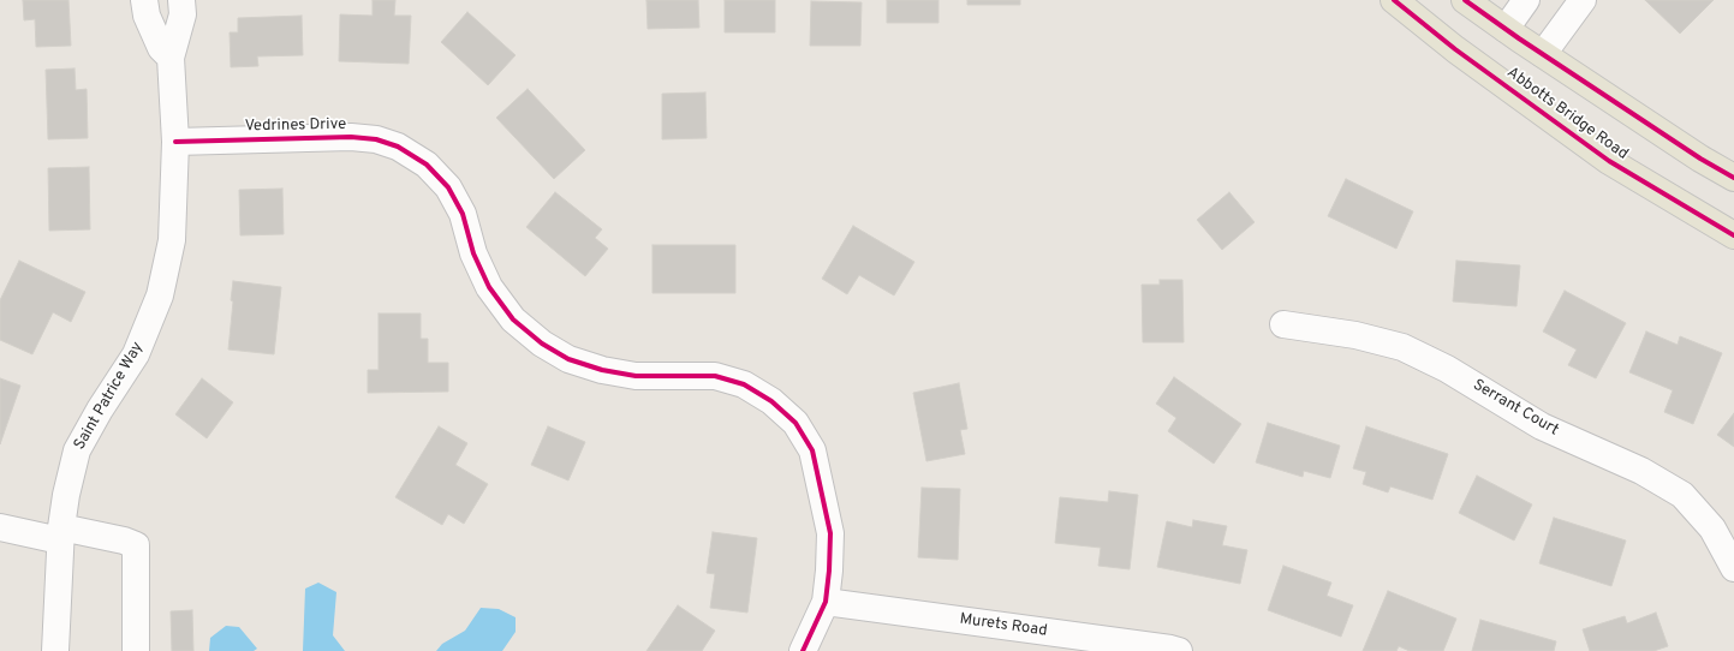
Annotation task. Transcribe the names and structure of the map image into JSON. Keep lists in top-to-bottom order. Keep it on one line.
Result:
{"streets":{"main road":["Abbotts Bridge Road"],"street":["Vedrines Drive","Saint Patrice Way","Serrant Court","Murets Road"]},"crossings":[["Vedrines Drive","Saint Patrice Way"],["Vedrines Drive","Murets Road"]]}
